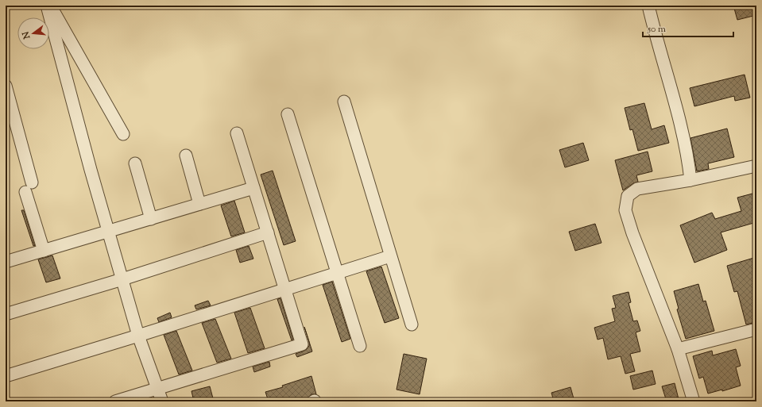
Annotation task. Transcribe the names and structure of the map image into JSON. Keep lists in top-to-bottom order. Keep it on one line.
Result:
{"scale_bar":"50 m","north":"left"}
